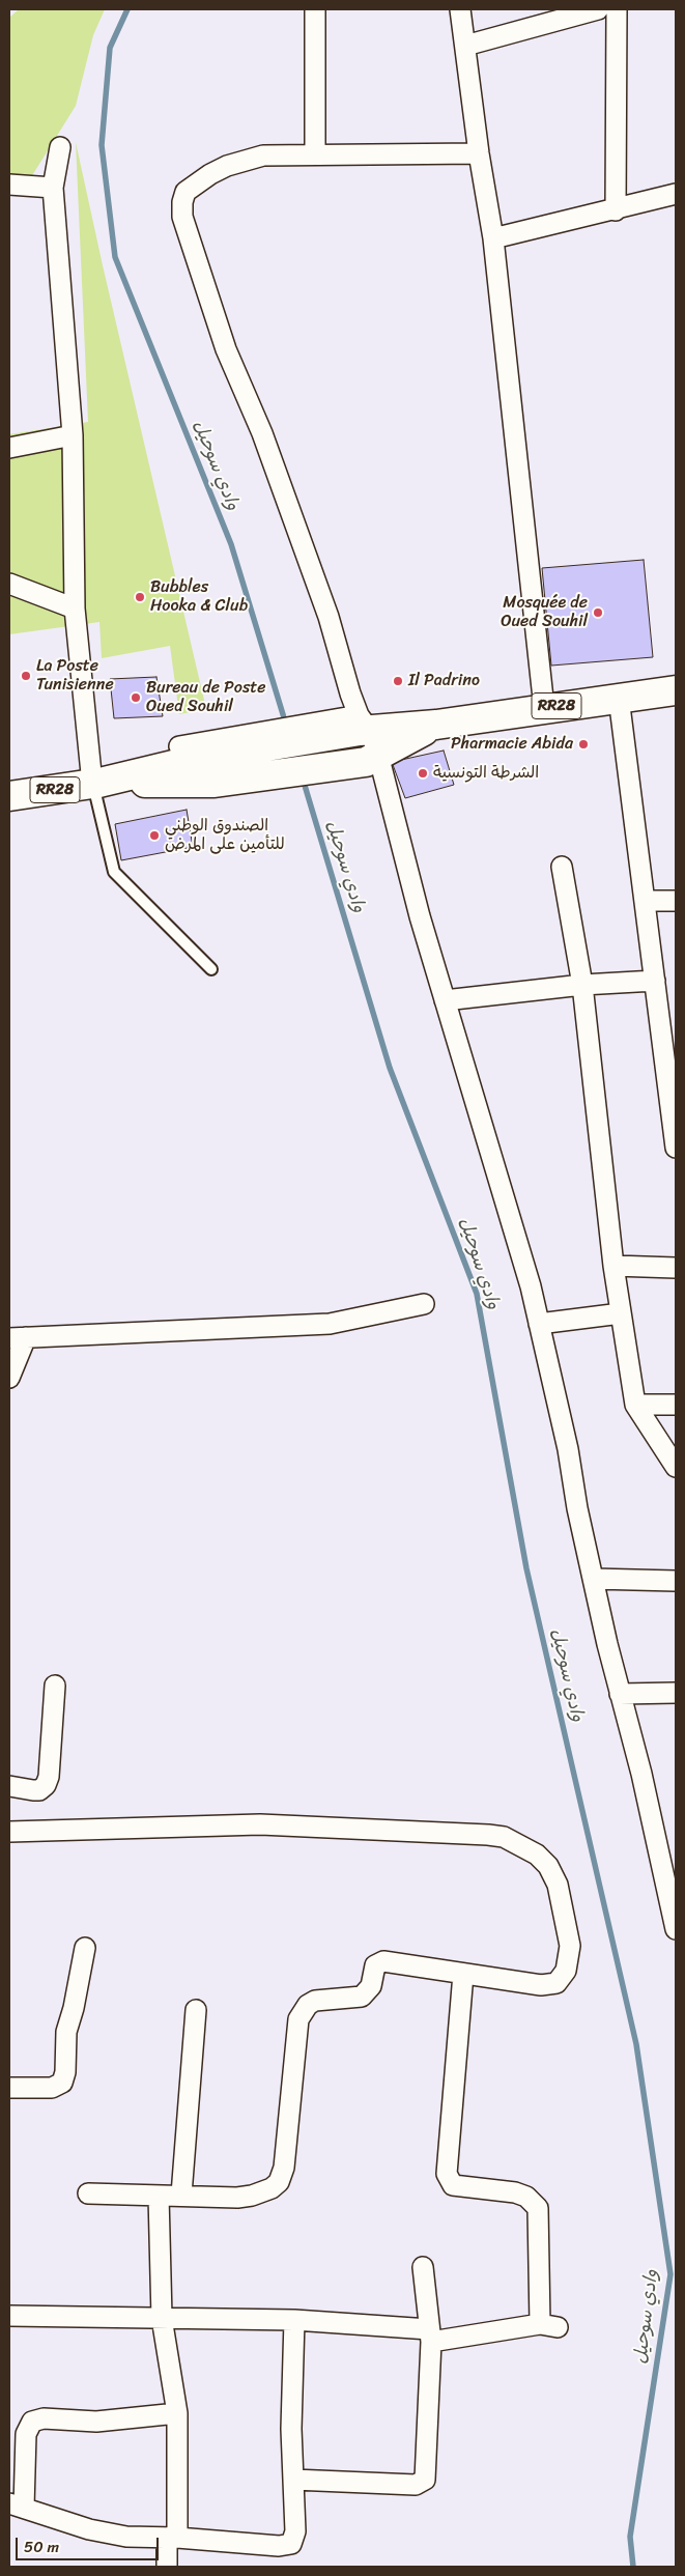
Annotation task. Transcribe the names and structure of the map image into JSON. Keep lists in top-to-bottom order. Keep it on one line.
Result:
{"streets":{"main road":["RR28"]},"water":["وادي سوحيل"],"places":["Bubbles Hooka & Club","Mosquée de Oued Souhil","La Poste Tunisienne","Il Padrino","Bureau de Poste Oued Souhil","Pharmacie Abida","الشرطة التونسية","الصندوق الوطني للتأمين على المرض"],"scale_bar":"50 m"}
